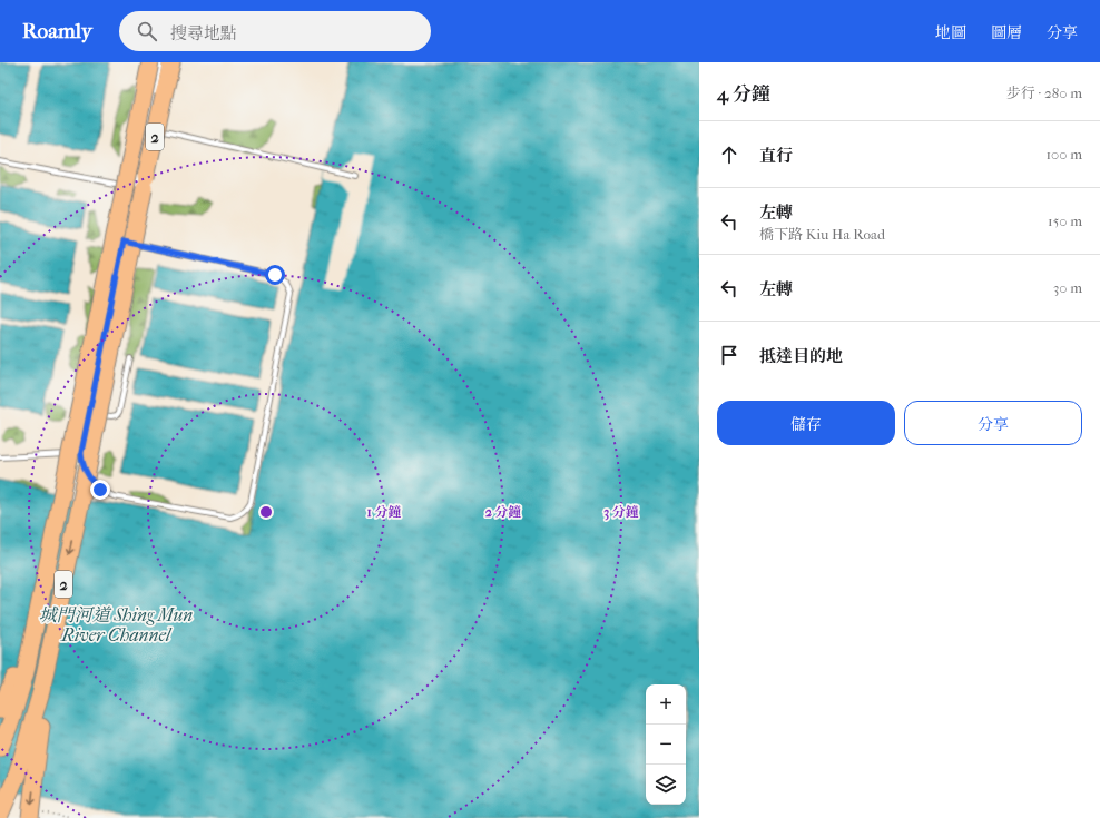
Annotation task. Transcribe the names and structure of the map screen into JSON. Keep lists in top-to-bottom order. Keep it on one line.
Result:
{"streets":{"highway":["2"]},"water":["城門河道 Shing Mun River Channel"],"page":{"header":"Roamly","search":"搜尋地點","nav":["地圖","圖層","分享"],"heading":["4 分鐘","步行 · 280 m"],"list":[["直行","100 m"],["左轉","橋下路 Kiu Ha Road","150 m"],["左轉","30 m"],"抵達目的地"],"buttons":["儲存","分享"],"map_buttons":["+","−"]},"rings":["1 分鐘","2 分鐘","3 分鐘"]}
